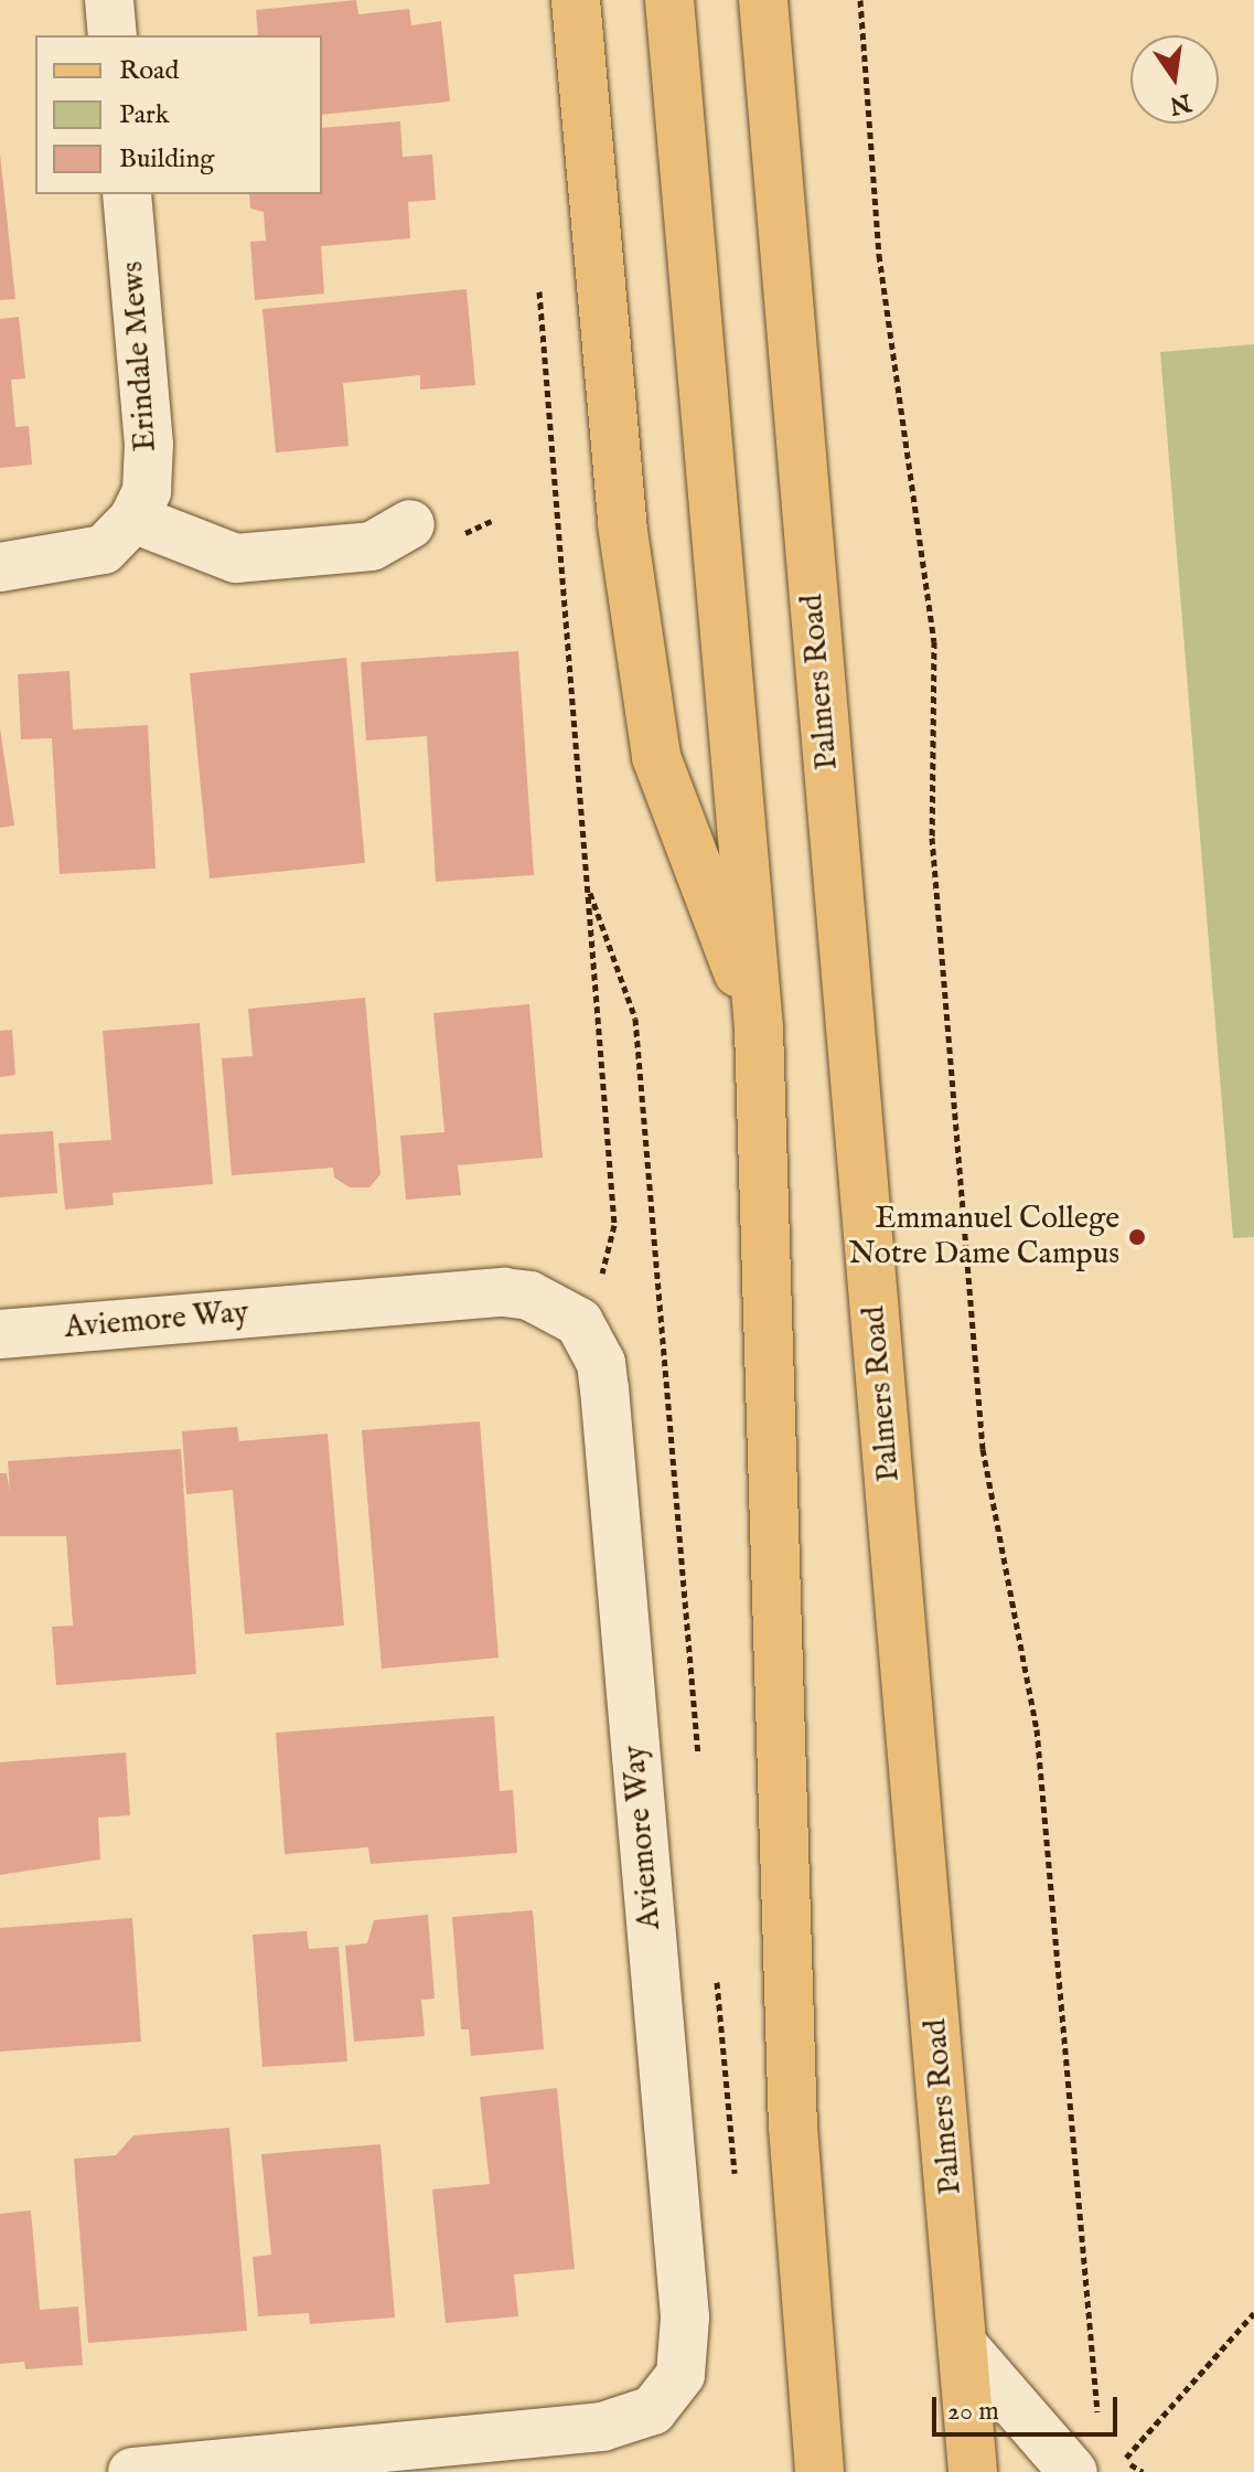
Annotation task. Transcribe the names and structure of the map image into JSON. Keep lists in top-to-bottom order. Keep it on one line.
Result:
{"streets":{"main road":["Palmers Road"],"street":["Erindale Mews","Aviemore Way"]},"places":["Emmanuel College Notre Dame Campus"],"legend":["Road","Park","Building"],"scale_bar":"20 m","north":"bottom"}
